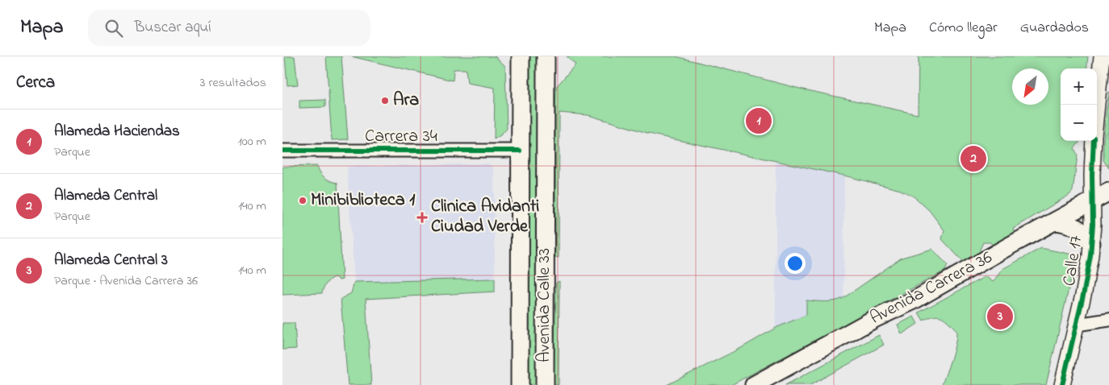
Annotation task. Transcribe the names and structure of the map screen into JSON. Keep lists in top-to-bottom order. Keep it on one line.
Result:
{"streets":{"main road":["Avenida Carrera 36","Avenida Calle 33"],"street":["Carrera 34","Calle 17"]},"crossings":[["Carrera 34","Avenida Calle 33"],["Calle 17","Avenida Carrera 36"]],"places":{"other":["Ara","Minibiblioteca 1"],"health":["Clinica Avidanti Ciudad Verde"]},"north":"bottom left","page":{"header":"Mapa","search":"Buscar aquí","nav":["Mapa","Cómo llegar","Guardados"],"heading":["Cerca","3 resultados"],"map_buttons":["+","−"],"pins":["1","2","3"],"list":[{"mark":"1","name":"Alameda Haciendas","note":"Parque","value":"100 m"},{"mark":"2","name":"Alameda Central","note":"Parque","value":"140 m"},{"mark":"3","name":"Alameda Central 3","note":"Parque · Avenida Carrera 36","value":"140 m"}]}}
